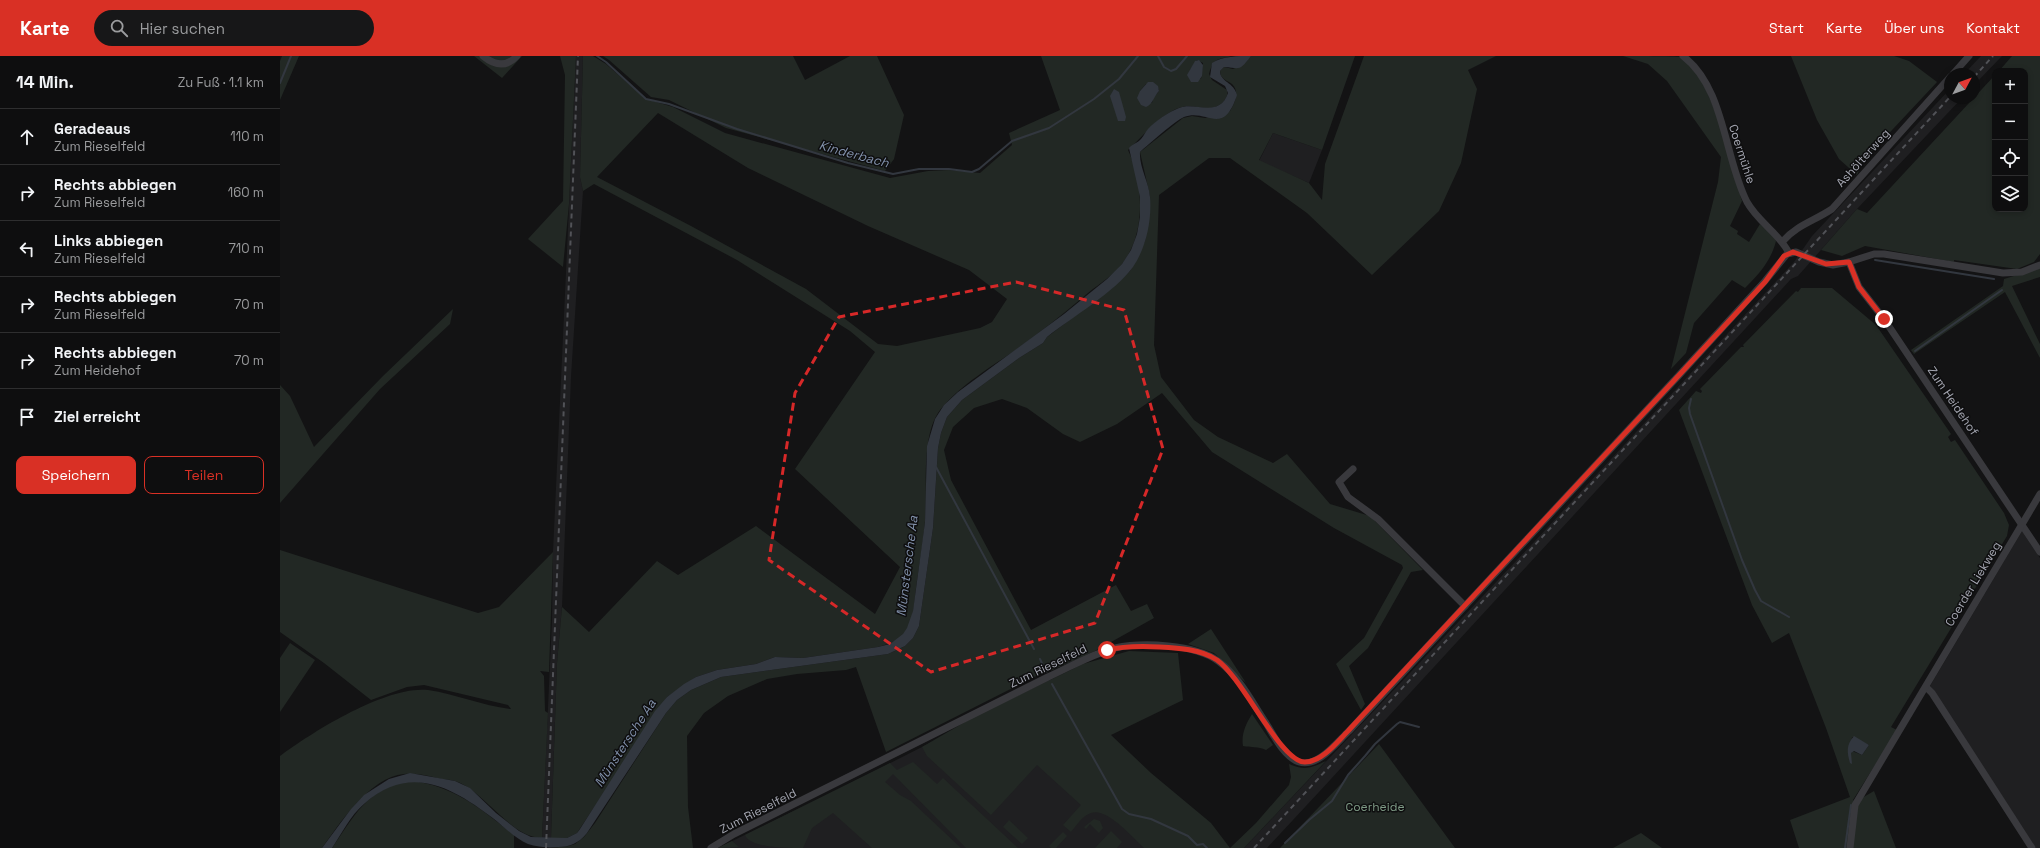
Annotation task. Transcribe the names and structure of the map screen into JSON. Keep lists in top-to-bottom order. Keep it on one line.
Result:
{"streets":{"street":["Coermühle","Ashölterweg","Zum Heidehof","Coerder Liekweg","Zum Rieselfeld"]},"crossings":[["Coermühle","Ashölterweg"],["Coermühle","Zum Rieselfeld"],["Zum Heidehof","Coerder Liekweg"]],"water":["Kinderbach","Münstersche Aa"],"parks":["Coerheide"],"north":"top right","page":{"header":"Karte","search":"Hier suchen","nav":["Start","Karte","Über uns","Kontakt"],"heading":["14 Min.","Zu Fuß · 1.1 km"],"map_buttons":["+","−"],"list":[["Geradeaus","Zum Rieselfeld","110 m"],["Rechts abbiegen","Zum Rieselfeld","160 m"],["Links abbiegen","Zum Rieselfeld","710 m"],["Rechts abbiegen","Zum Rieselfeld","70 m"],["Rechts abbiegen","Zum Heidehof","70 m"],"Ziel erreicht"],"buttons":["Speichern","Teilen"]}}
